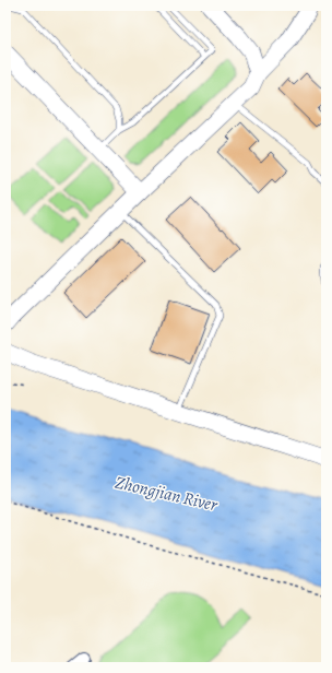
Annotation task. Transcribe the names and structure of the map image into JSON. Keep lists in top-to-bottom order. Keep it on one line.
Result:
{"water":["Zhongjian River"]}
